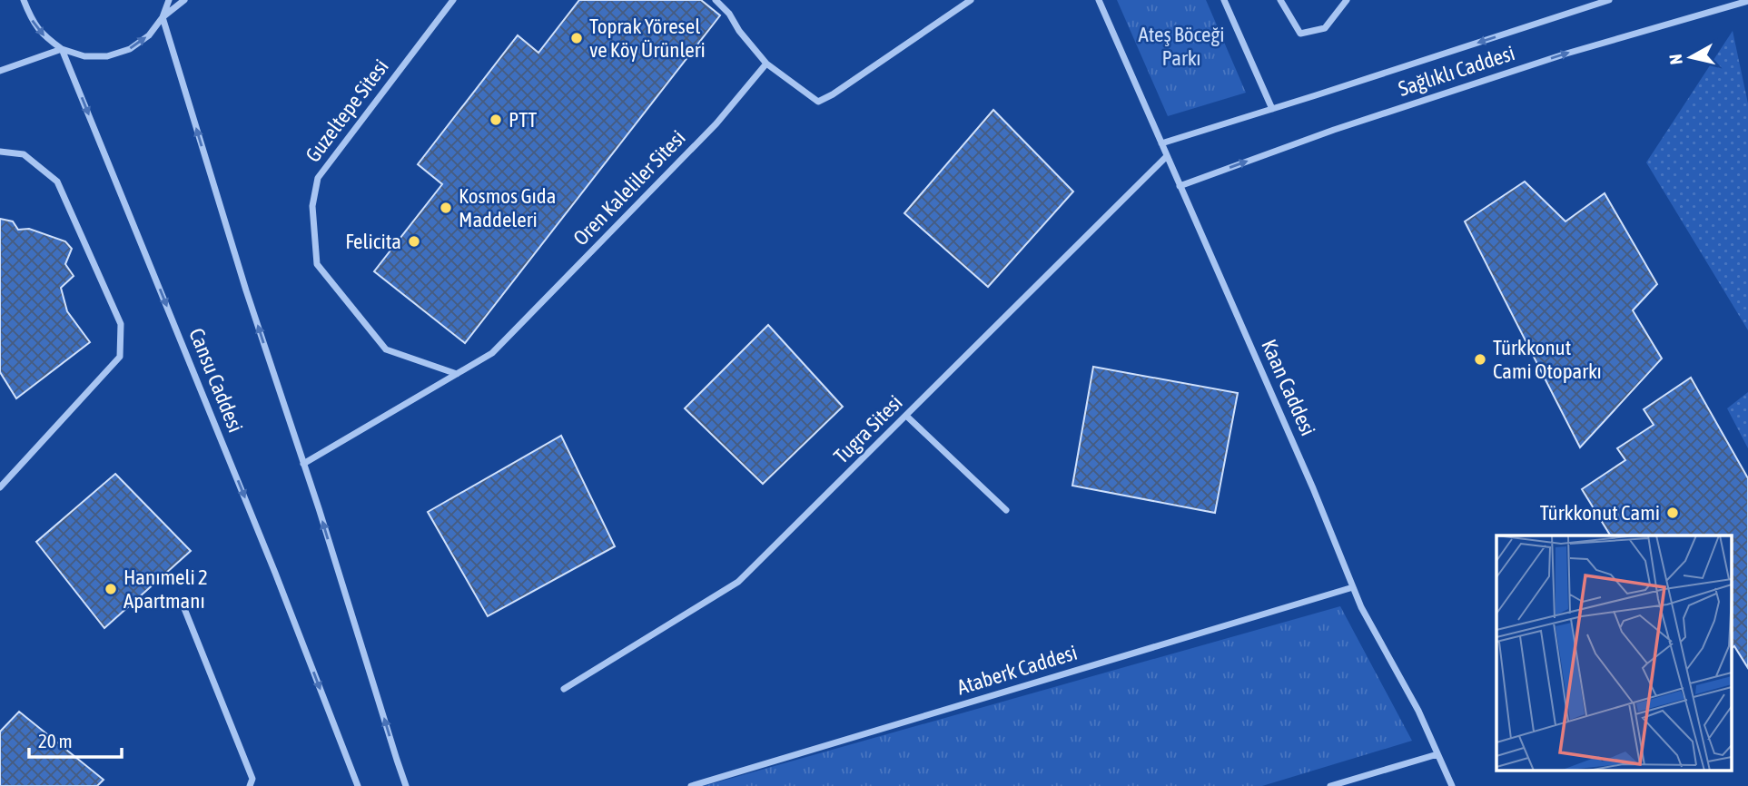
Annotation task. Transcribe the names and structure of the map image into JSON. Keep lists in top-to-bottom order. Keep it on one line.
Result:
{"streets":{"street":["Sağlıklı Caddesi","Guzeltepe Sitesi","Oren Kaleliler Sitesi","Cansu Caddesi","Kaan Caddesi","Tugra Sitesi","Ataberk Caddesi"]},"crossings":[["Sağlıklı Caddesi","Kaan Caddesi"],["Guzeltepe Sitesi","Oren Kaleliler Sitesi"],["Kaan Caddesi","Tugra Sitesi"],["Kaan Caddesi","Ataberk Caddesi"]],"one_way":["Cansu Caddesi"],"parks":["Ateş Böceği Parkı"],"places":["Toprak Yöresel ve Köy Ürünleri","PTT","Kosmos Gıda Maddeleri","Felicita","Türkkonut Cami Otoparkı","Türkkonut Cami","Hanımeli 2 Apartmanı"],"scale_bar":"20 m","north":"left"}
